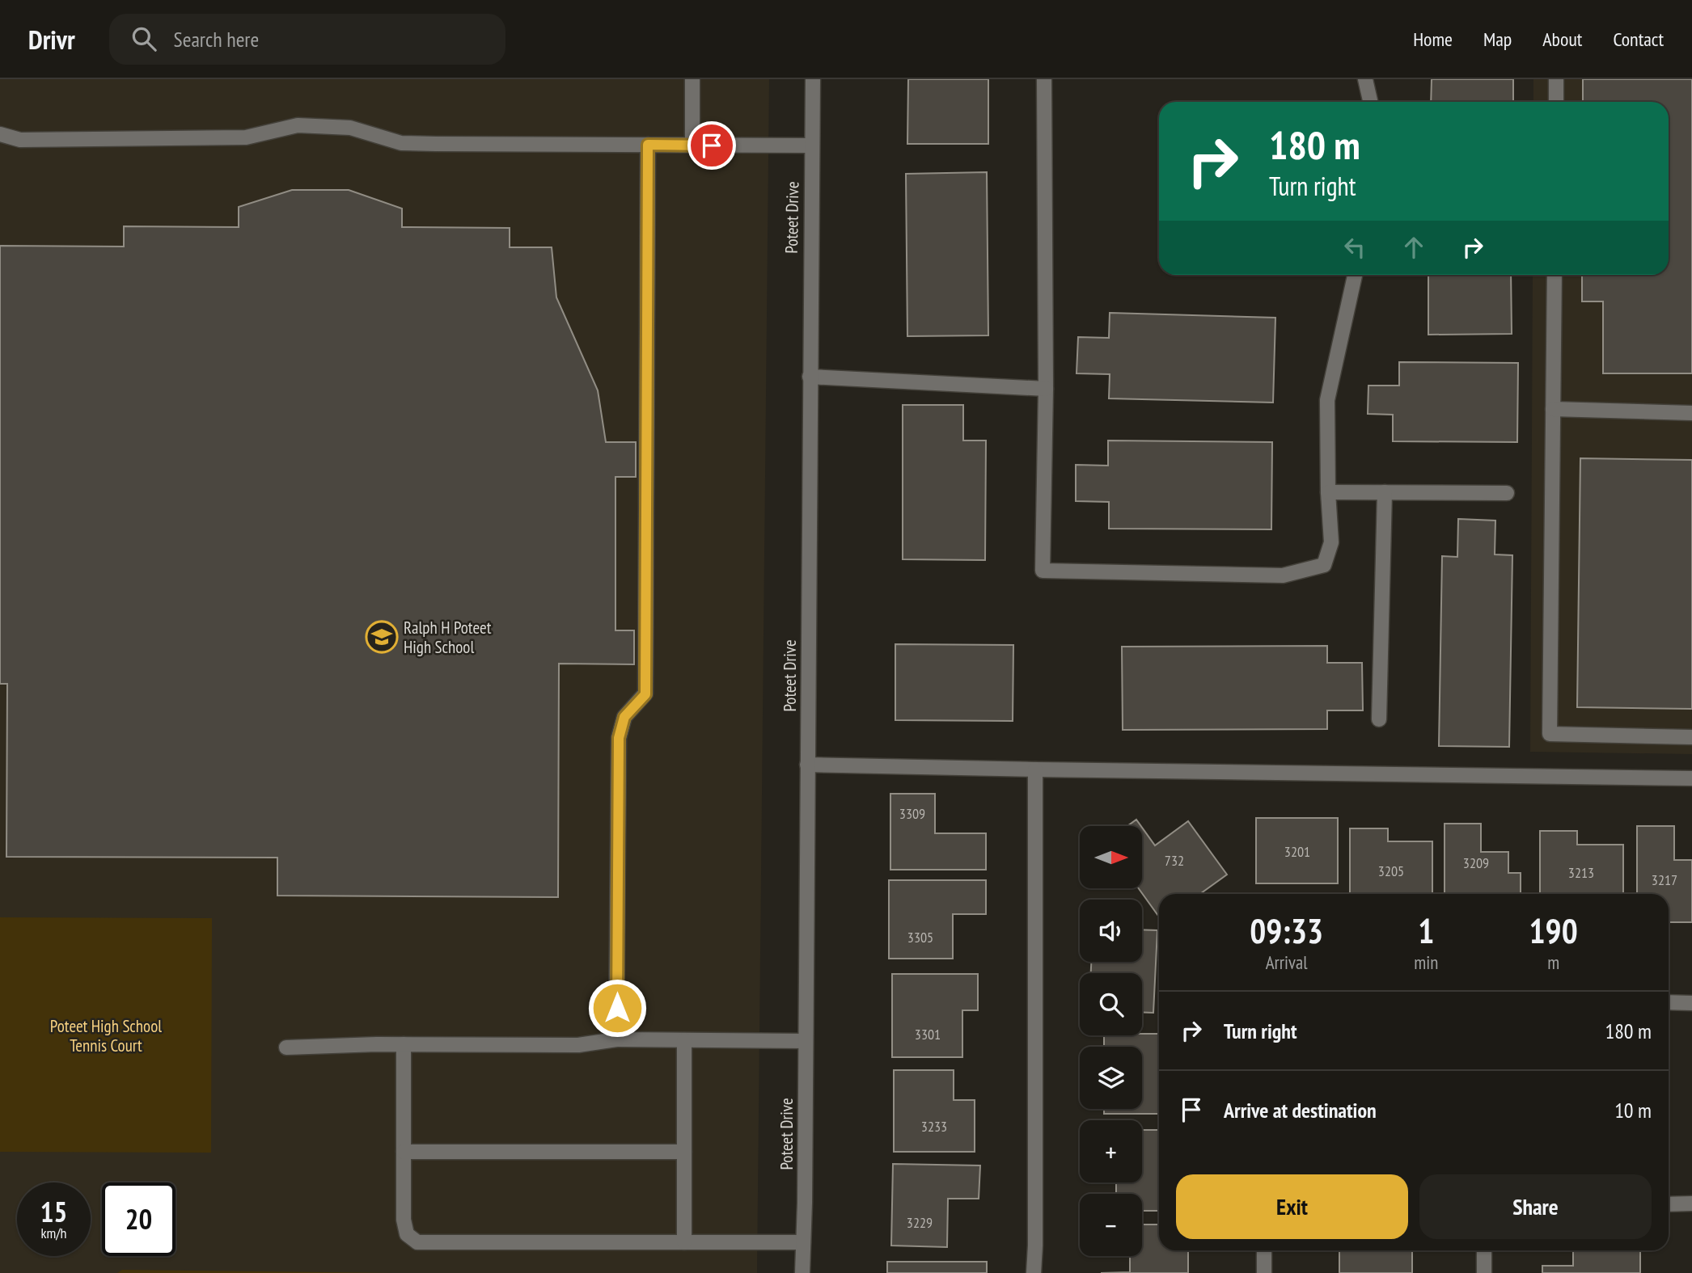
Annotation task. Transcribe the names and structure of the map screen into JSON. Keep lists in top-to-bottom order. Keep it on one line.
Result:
{"streets":{"street":["Poteet Drive"]},"parks":["Poteet High School Tennis Court"],"places":{"school or university":["Ralph H Poteet High School"]},"house_numbers":["3309","3201","732","3209","3205","3213","3217","3305","3301","3233","3229"],"north":"right","page":{"header":"Drivr","search":"Search here","nav":["Home","Map","About","Contact"],"turn":["180 m","Turn right"],"map_buttons":["+","−"],"eta":["09:33","Arrival","1","min","190","m"],"list":[{"name":"Turn right","value":"180 m"},{"name":"Arrive at destination","value":"10 m"}],"buttons":["Exit","Share"],"speed":"15 km/h","limit":"20"}}
